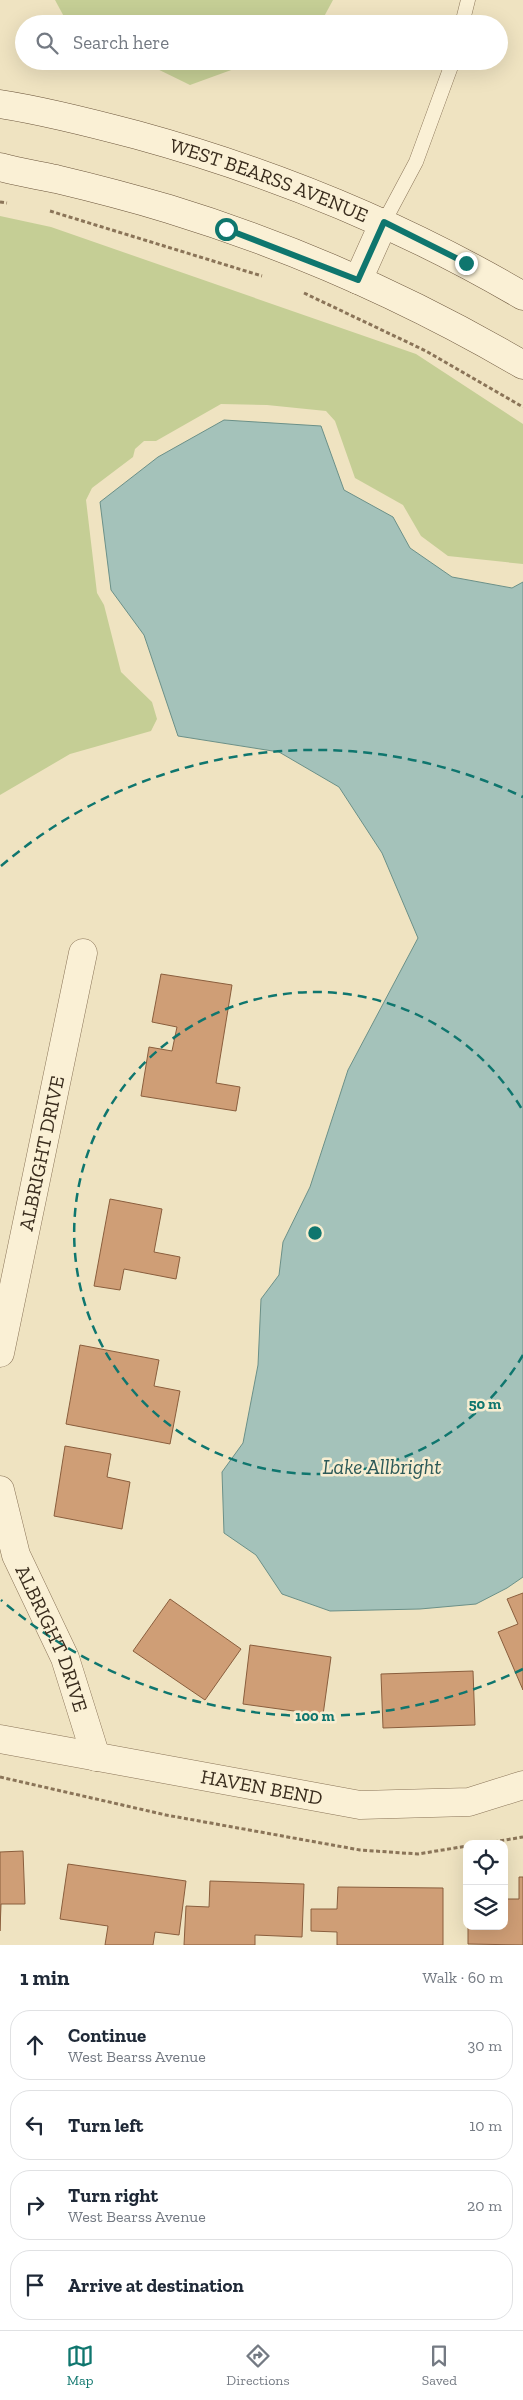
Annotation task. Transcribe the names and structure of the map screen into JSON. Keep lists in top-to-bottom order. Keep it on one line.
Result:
{"streets":{"street":["WEST BEARSS AVENUE","ALBRIGHT DRIVE","HAVEN BEND"]},"crossings":[["ALBRIGHT DRIVE","HAVEN BEND"]],"water":["Lake Allbright"],"page":{"search":"Search here","heading":["1 min","Walk · 60 m"],"list":[["Continue","West Bearss Avenue","30 m"],["Turn left","10 m"],["Turn right","West Bearss Avenue","20 m"],"Arrive at destination"],"nav":["Map","Directions","Saved"]},"rings":["50 m","100 m"]}
